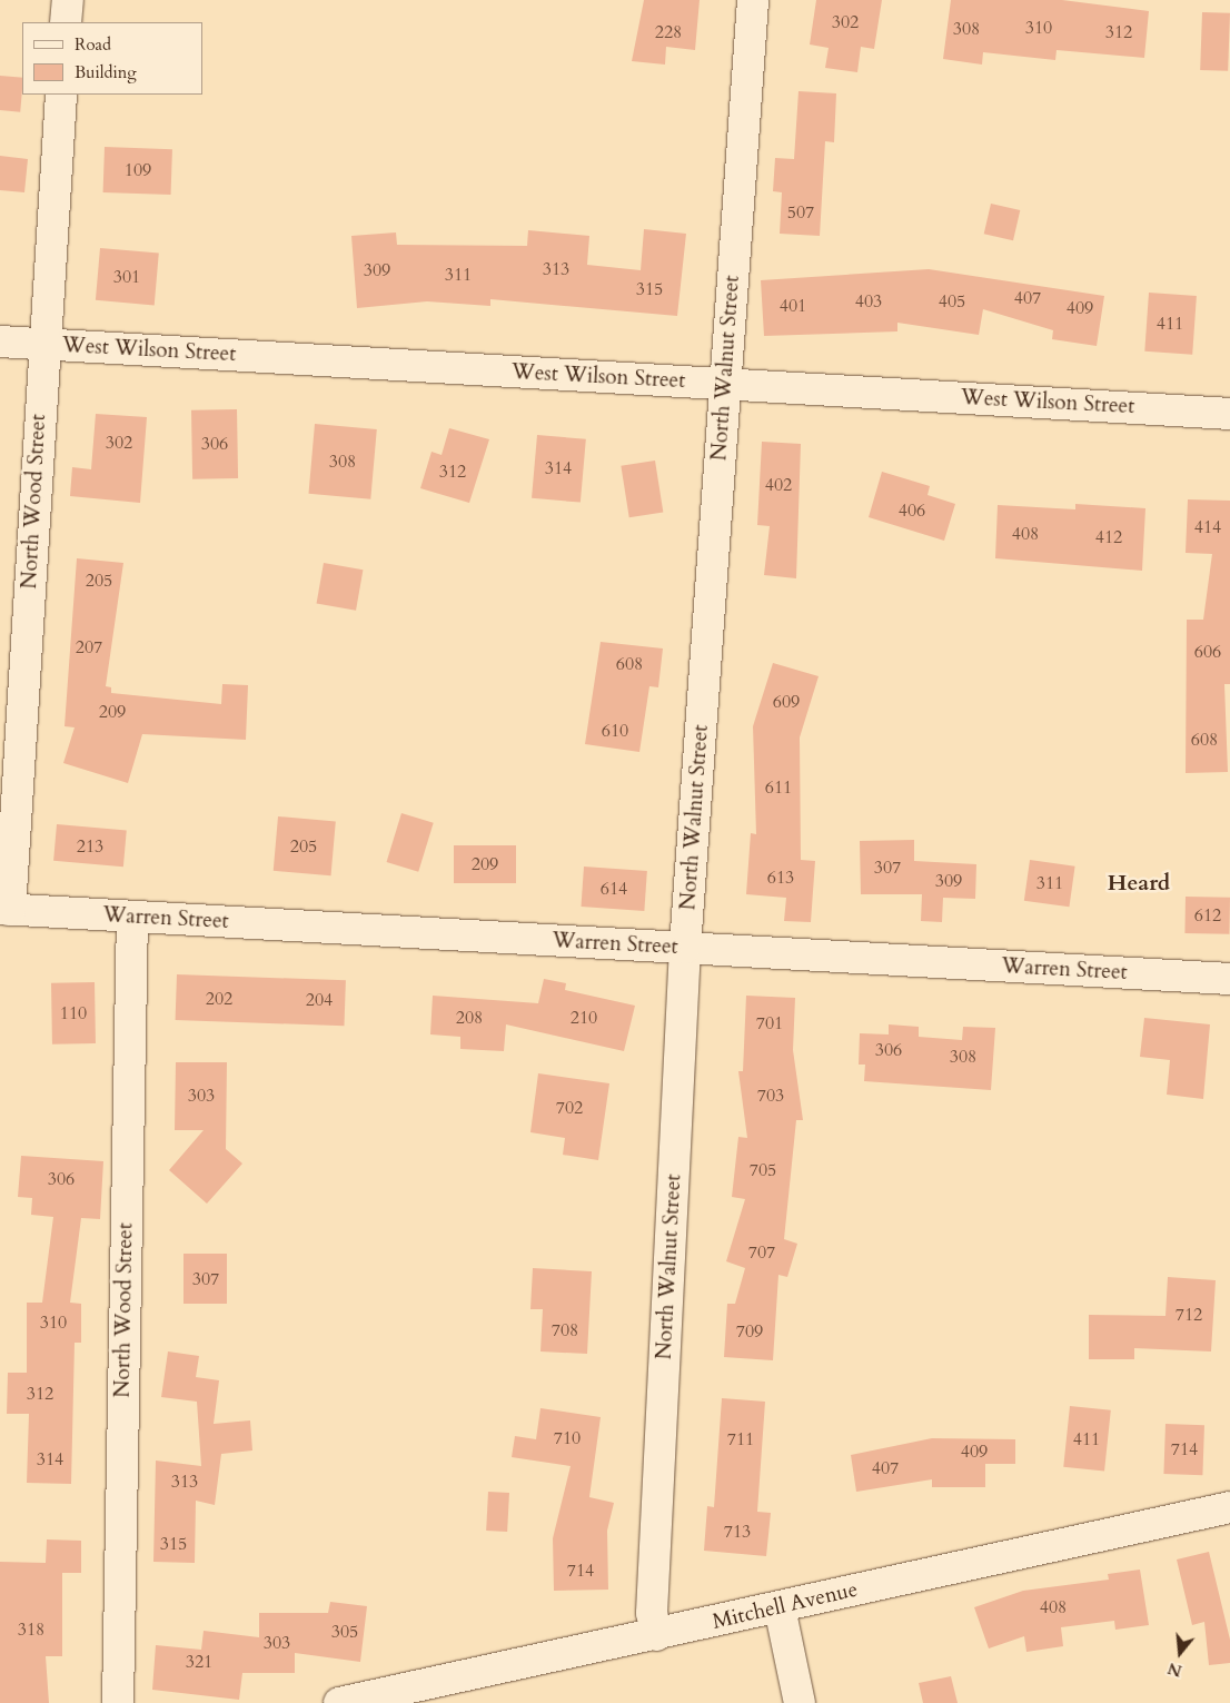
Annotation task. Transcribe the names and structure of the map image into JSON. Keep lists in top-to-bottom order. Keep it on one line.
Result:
{"streets":{"street":["West Wilson Street","North Walnut Street","North Wood Street","Warren Street","Mitchell Avenue"]},"crossings":[["West Wilson Street","North Walnut Street"],["West Wilson Street","North Wood Street"],["North Walnut Street","Warren Street"],["North Walnut Street","Mitchell Avenue"],["North Wood Street","Warren Street"]],"districts":["Heard"],"house_numbers":["302","310","308","228","312","109","507","313","309","311","301","315","407","403","405","401","409","411","302","306","308","314","312","402","406","414","408","412","205","207","606","608","609","209","610","608","611","213","205","209","307","613","309","311","614","612","202","204","110","208","210","701","306","308","303","703","702","705","306","707","307","712","310","708","709","312","710","711","411","714","409","314","407","313","713","315","714","408","318","305","303","321"],"legend":["Road","Building"],"north":"bottom"}
